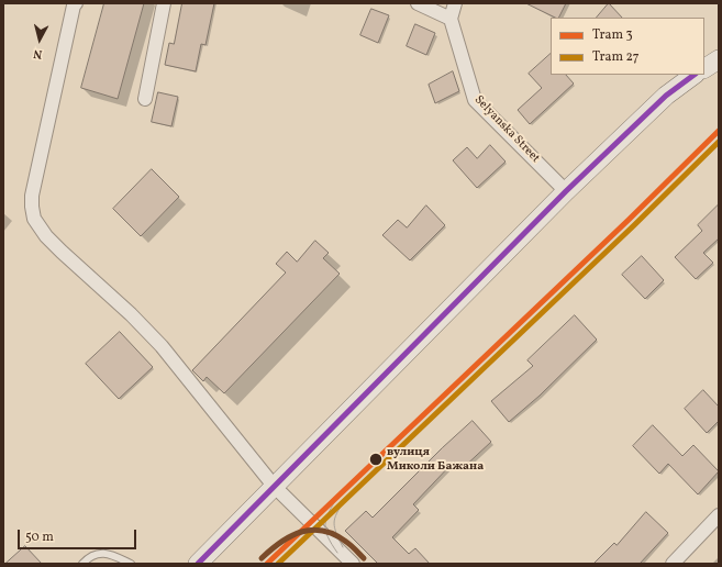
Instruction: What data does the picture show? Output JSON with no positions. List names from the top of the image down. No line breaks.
{"streets":{"street":["Selyanska Street"]},"places":["вулиця Миколи Бажана"],"lines":["tram line 3","tram line 27"],"legend":["Tram 3","Tram 27"],"scale_bar":"50 m","north":"bottom"}
